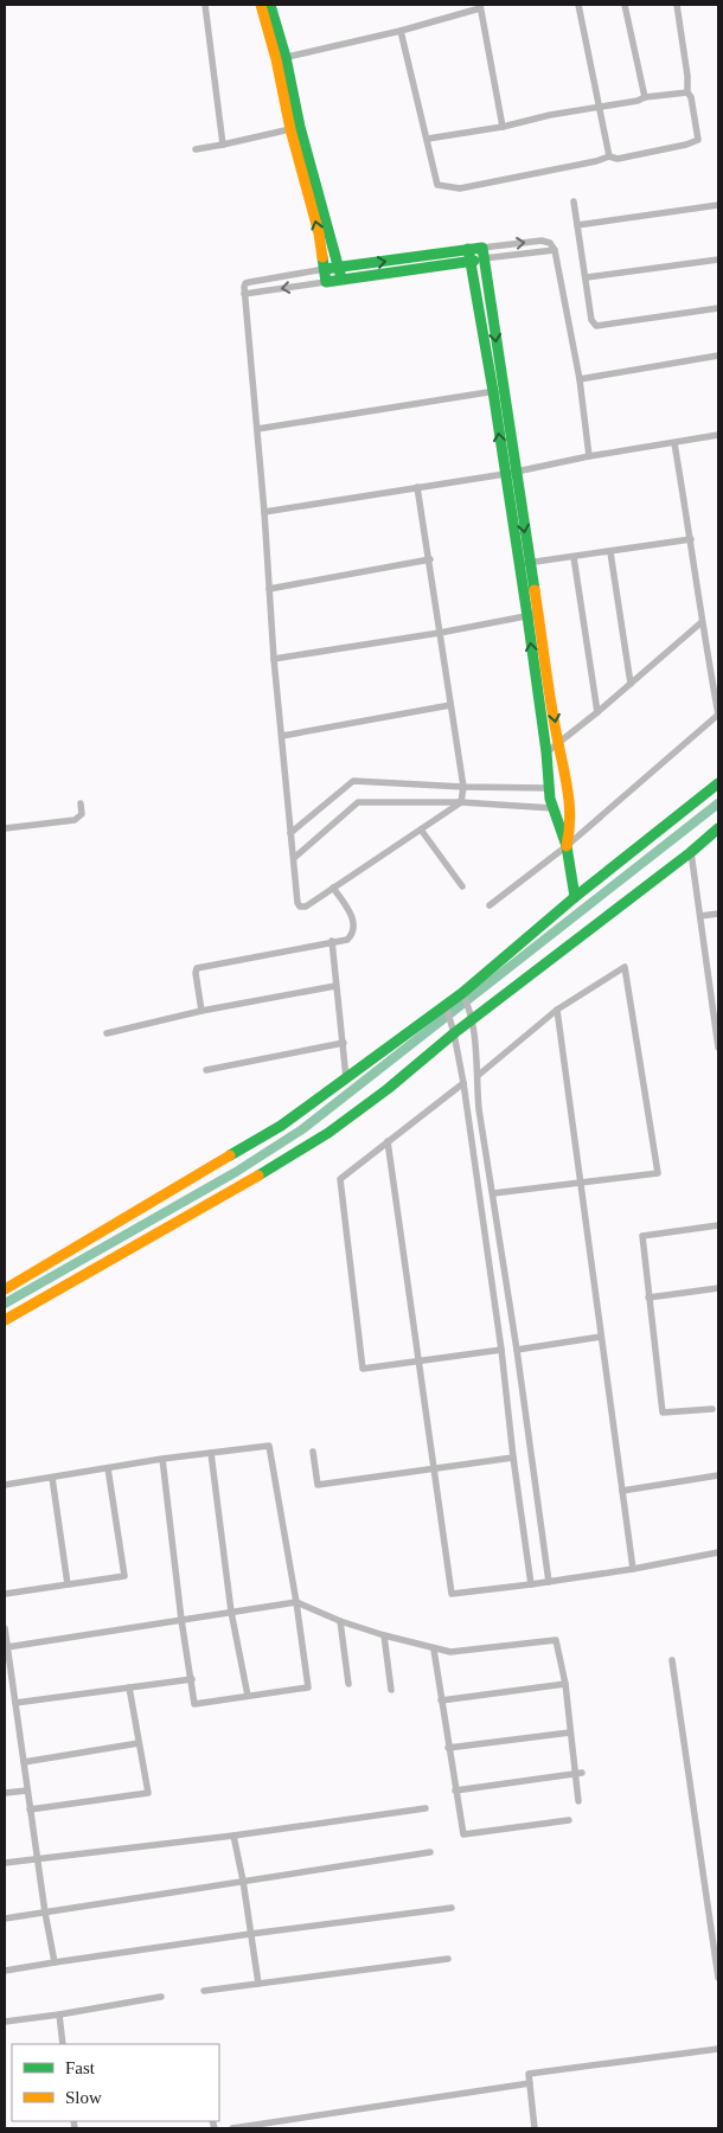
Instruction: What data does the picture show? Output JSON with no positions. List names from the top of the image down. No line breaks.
{"legend":["Fast","Slow"]}
